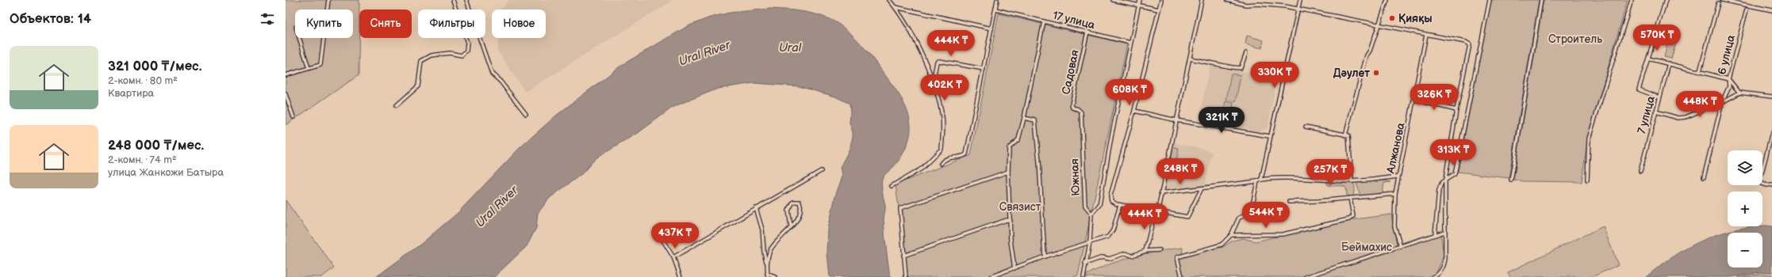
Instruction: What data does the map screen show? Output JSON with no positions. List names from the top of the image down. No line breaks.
{"streets":{"street":["17 улица","6 улица","Садовая","7 улица","Алжанова","Южная"]},"crossings":[["17 улица","Садовая"],["Садовая","Южная"]],"water":["Ural","Ural River"],"parks":["Строитель","Связист","Беймахис"],"places":["Қияқы","Дәулет"],"page":{"heading":"Объектов: 14","chip":["Купить","Снять","Фильтры","Новое"],"price":["570K ₸","444K ₸","330K ₸","402K ₸","608K ₸","326K ₸","448K ₸","321K ₸","313K ₸","248K ₸","257K ₸","544K ₸","444K ₸","437K ₸"],"list":[{"name":"321 000 ₸/мес.","note":"2-комн. · 80 m² · Квартира"},{"name":"248 000 ₸/мес.","note":"2-комн. · 74 m² · улица Жанкожи Батыра"}],"map_buttons":["+","−"]}}
